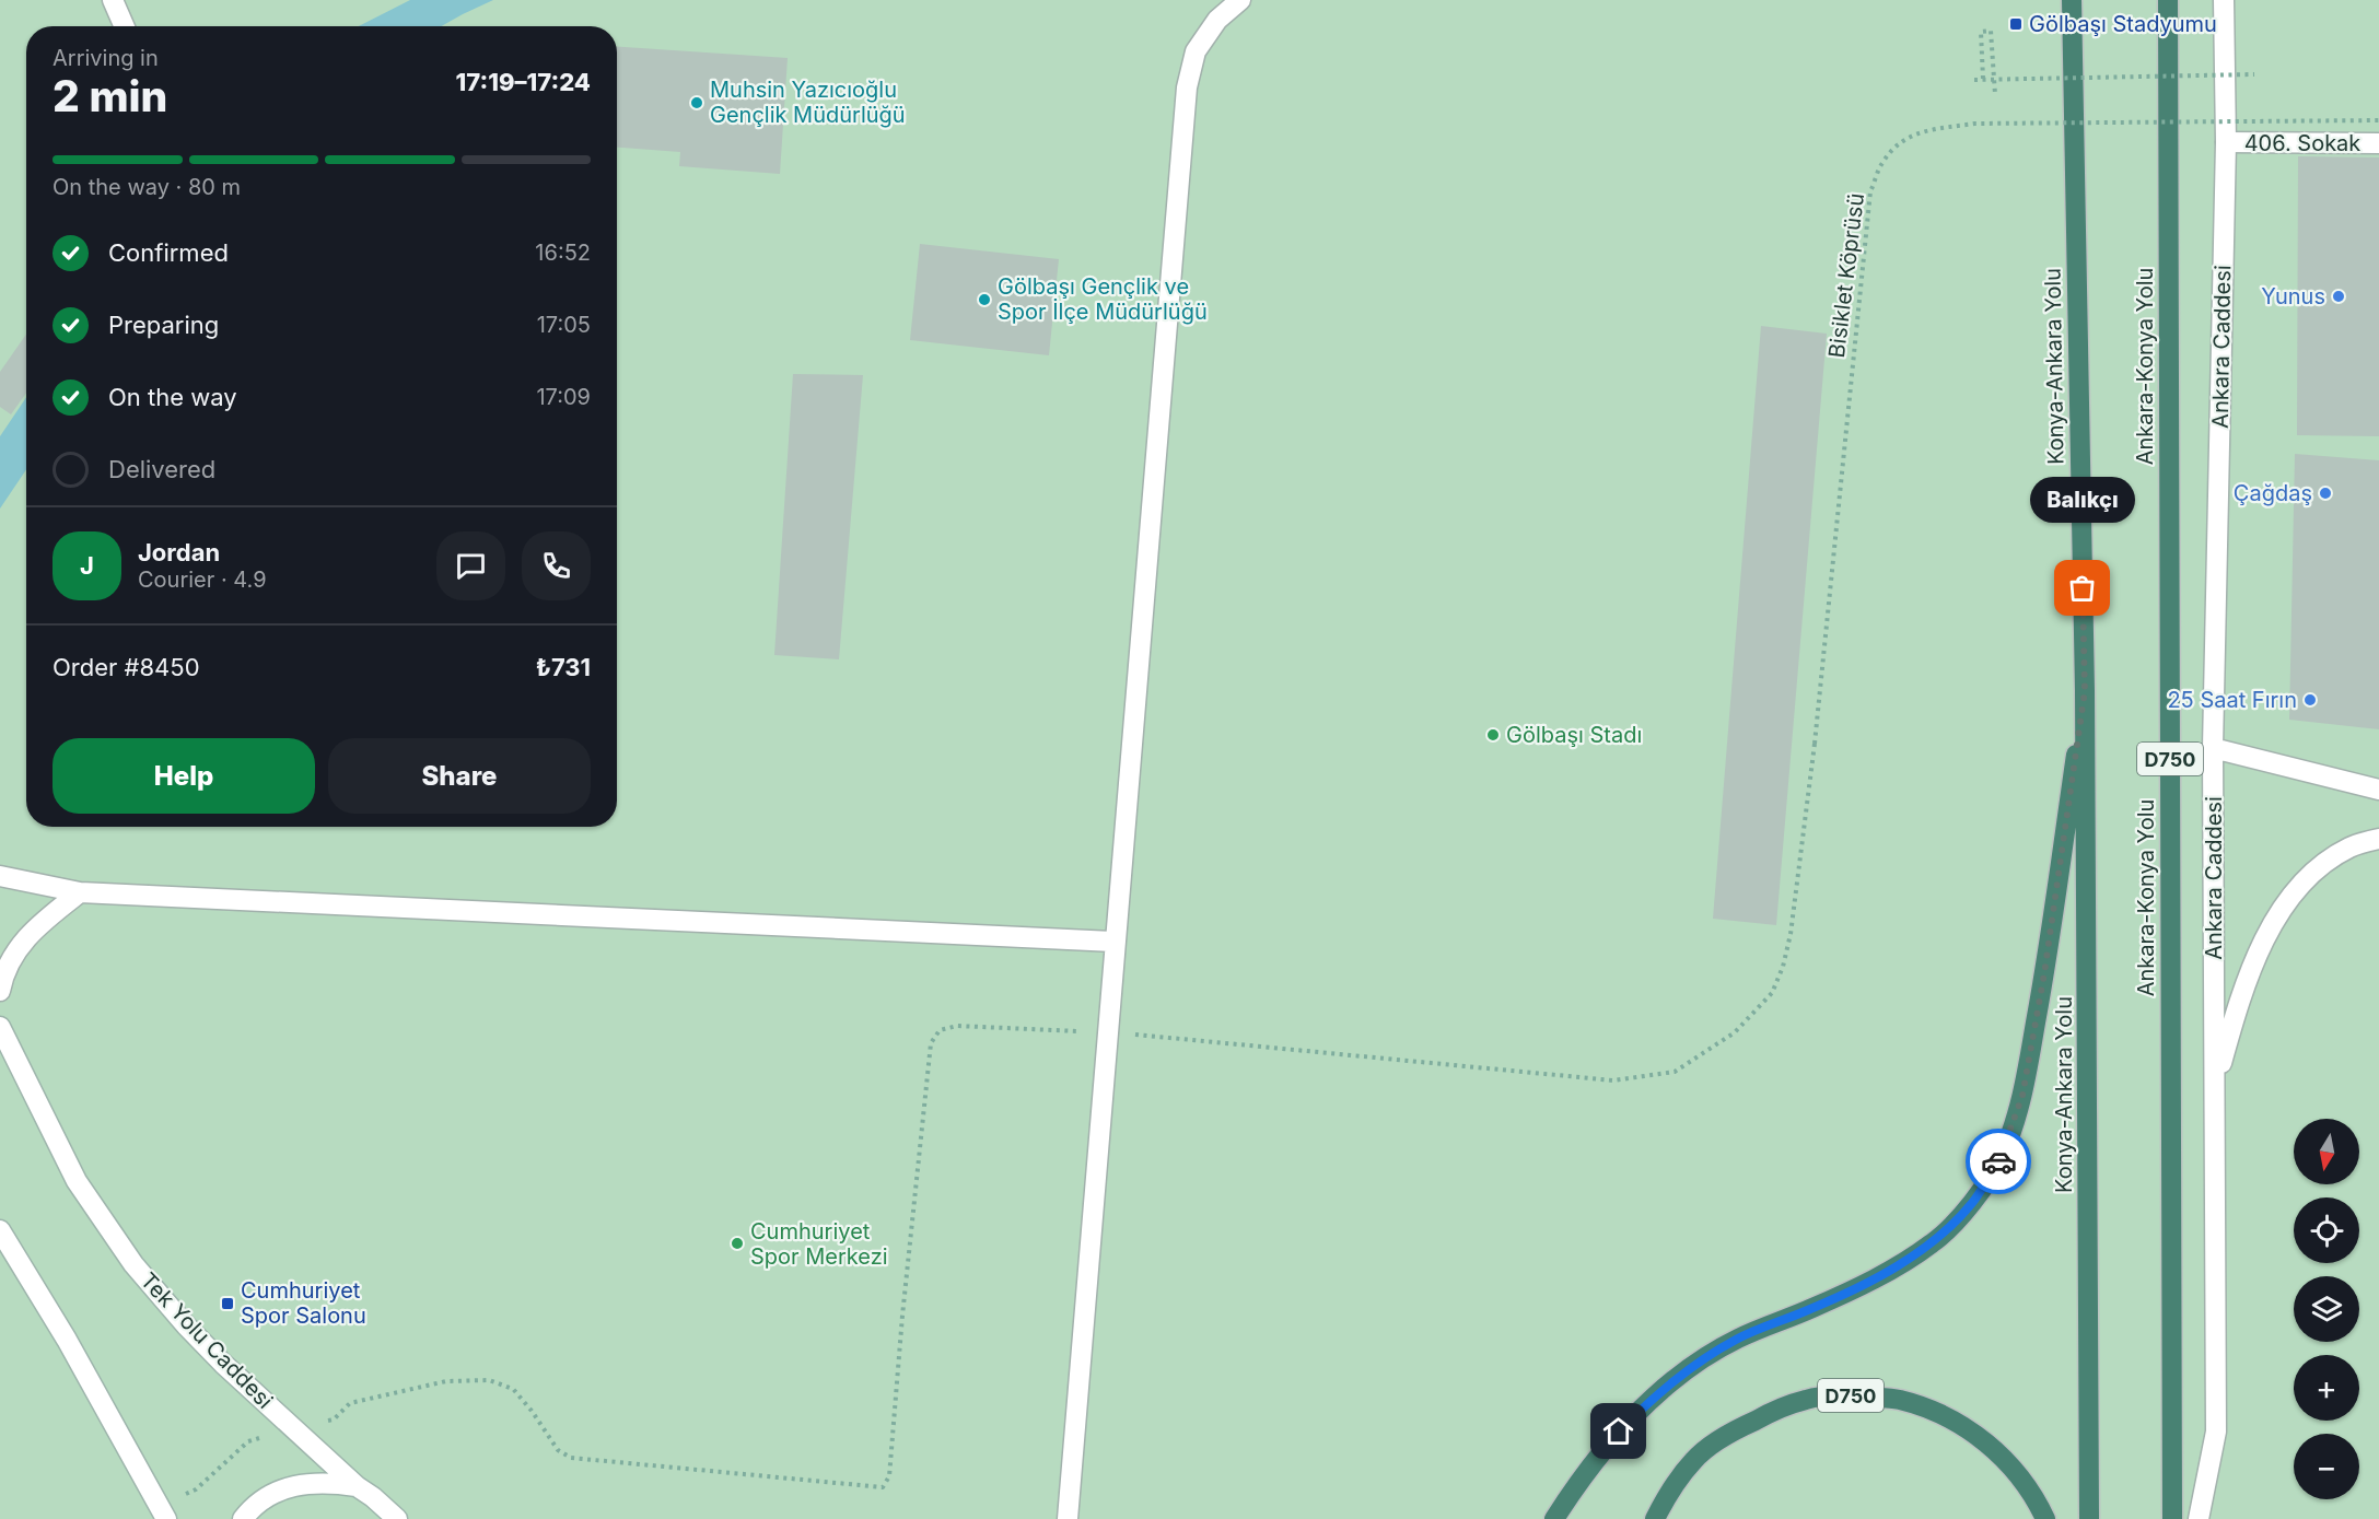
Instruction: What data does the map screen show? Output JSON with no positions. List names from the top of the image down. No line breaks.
{"streets":{"highway":["Konya-Ankara Yolu","Ankara-Konya Yolu","D750"],"street":["406. Sokak","Ankara Caddesi","Tek Yolu Caddesi"],"path":["Bisiklet Köprüsü"]},"crossings":[["406. Sokak","Ankara Caddesi"]],"places":{"transit":["Gölbaşı Stadyumu","Cumhuriyet Spor Salonu"],"other":["Muhsin Yazıcıoğlu Gençlik Müdürlüğü","Yunus","Gölbaşı Gençlik ve Spor İlçe Müdürlüğü","Çağdaş","Balıkçı","25 Saat Fırın","Gölbaşı Stadı","Cumhuriyet Spor Merkezi"]},"north":"bottom","page":{"heading":["2 min","Arriving in","17:19–17:24"],"panel":["Jordan","Courier · 4.9","Order #8450","₺731"],"bar":"On the way · 80 m","list":[["Confirmed","16:52"],["Preparing","17:05"],["On the way","17:09"],"Delivered"],"bubble":"Balıkçı","round":"J","buttons":["Help","Share"],"map_buttons":["+","−"]}}
